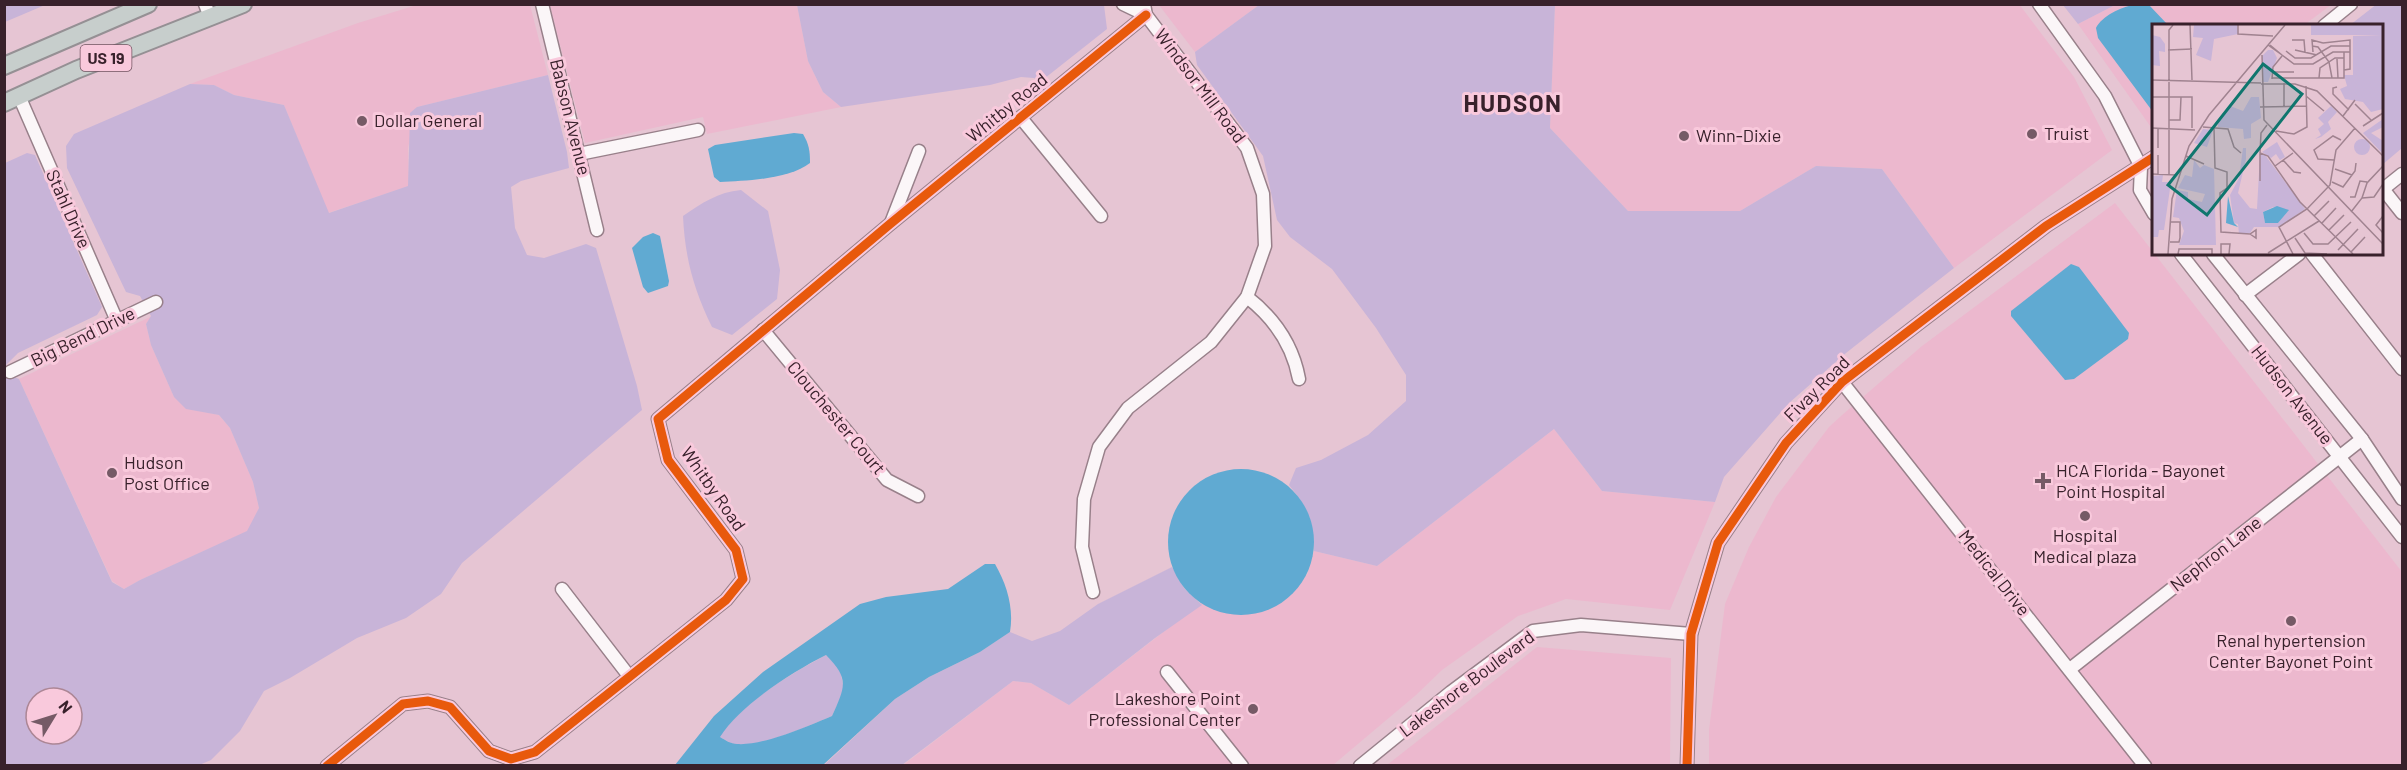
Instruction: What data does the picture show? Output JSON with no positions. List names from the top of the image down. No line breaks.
{"streets":{"highway":["US 19"],"street":["Windsor Mill Road","Whitby Road","Babson Avenue","Stahl Drive","Big Bend Drive","Fivay Road","Hudson Avenue","Clouchester Court","Nephron Lane","Medical Drive","Lakeshore Boulevard"]},"crossings":[["US 19","Stahl Drive"],["Windsor Mill Road","Whitby Road"],["Whitby Road","Clouchester Court"],["Stahl Drive","Big Bend Drive"],["Fivay Road","Medical Drive"],["Fivay Road","Lakeshore Boulevard"],["Hudson Avenue","Nephron Lane"],["Nephron Lane","Medical Drive"]],"districts":["HUDSON"],"places":{"other":["Dollar General","Truist","Winn-Dixie","Hudson Post Office","Hospital Medical plaza","Renal hypertension Center Bayonet Point","Lakeshore Point Professional Center"],"health":["HCA Florida - Bayonet Point Hospital"]},"north":"top right"}
